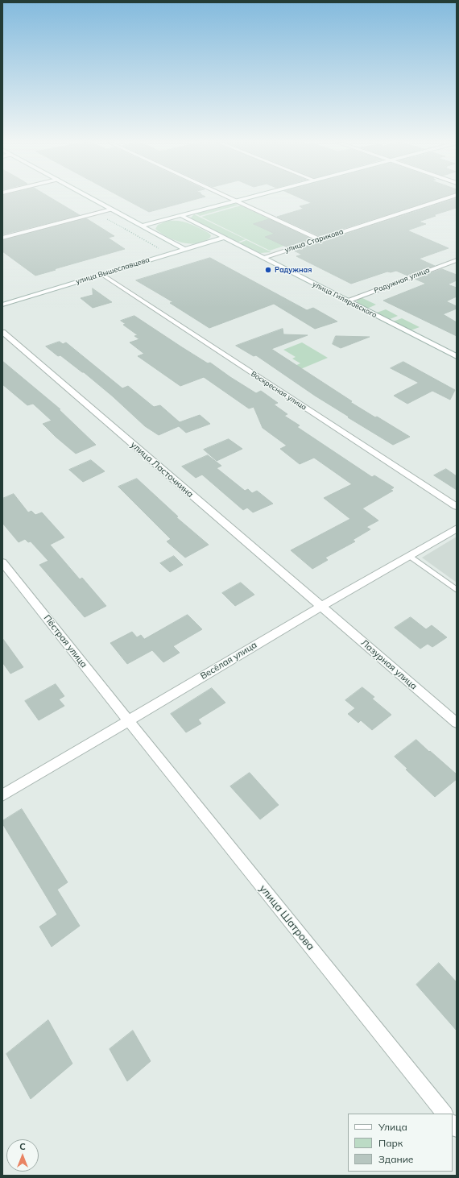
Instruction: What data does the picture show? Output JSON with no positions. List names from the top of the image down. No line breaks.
{"streets":{"street":["улица Старикова","улица Вышеславцева","Радужная улица","улица Гиляровского","Воскресная улица","улица Ласточкина","Пёстрая улица","Весёлая улица","Лазурная улица","улица Шатрова"]},"crossings":[["улица Старикова","улица Гиляровского"],["улица Вышеславцева","улица Гиляровского"],["улица Вышеславцева","Воскресная улица"],["Радужная улица","улица Гиляровского"],["улица Ласточкина","Весёлая улица"],["улица Ласточкина","Лазурная улица"],["Пёстрая улица","Весёлая улица"],["Пёстрая улица","улица Шатрова"],["Весёлая улица","Лазурная улица"],["Весёлая улица","улица Шатрова"]],"places":["Радужная"],"legend":["Улица","Парк","Здание"],"north":"top"}
